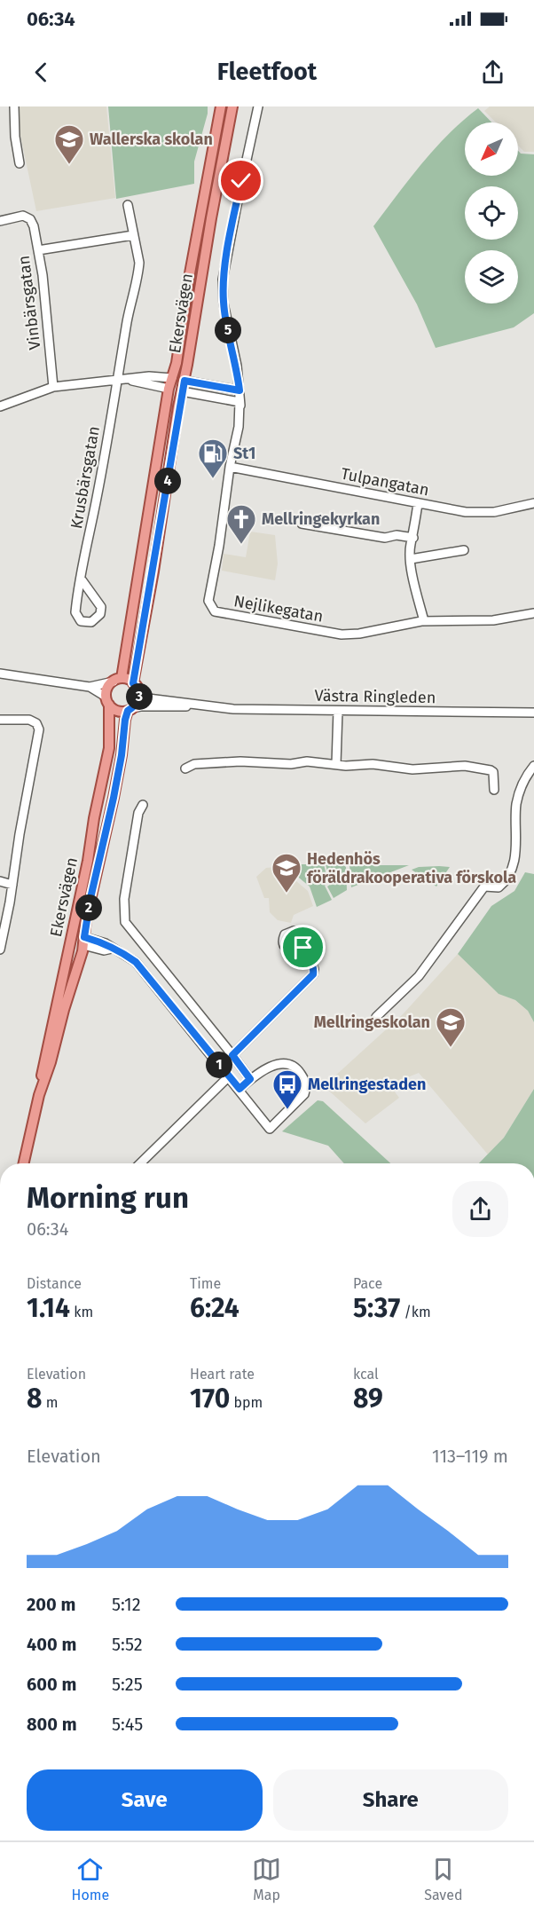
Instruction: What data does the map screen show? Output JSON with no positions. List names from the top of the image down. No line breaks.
{"streets":{"main road":["Ekersvägen"],"street":["Vinbärsgatan","Krusbärsgatan","Tulpangatan","Nejlikegatan","Västra Ringleden"]},"crossings":[["Ekersvägen","Västra Ringleden"],["Tulpangatan","Nejlikegatan"]],"places":{"school or university":["Wallerska skolan","Hedenhös föräldrakooperativa förskola","Mellringeskolan"],"fuel station":["St1"],"church":["Mellringekyrkan"],"bus stop":["Mellringestaden"]},"north":"bottom left","page":{"status":"06:34","header":"Fleetfoot","pins":["5","4","3","2","1"],"heading":["Morning run","06:34"],"stats":[["Distance","1.14 km"],["Time","6:24"],["Pace","5:37 /km"],["Elevation","8 m"],["Heart rate","170 bpm"],["kcal","89"]],"chart":["Elevation","113–119 m"],"list":[{"name":"200 m","note":"5:12"},{"name":"400 m","note":"5:52"},{"name":"600 m","note":"5:25"},{"name":"800 m","note":"5:45"}],"buttons":["Save","Share"],"tabs":["Home","Map","Saved"]}}
